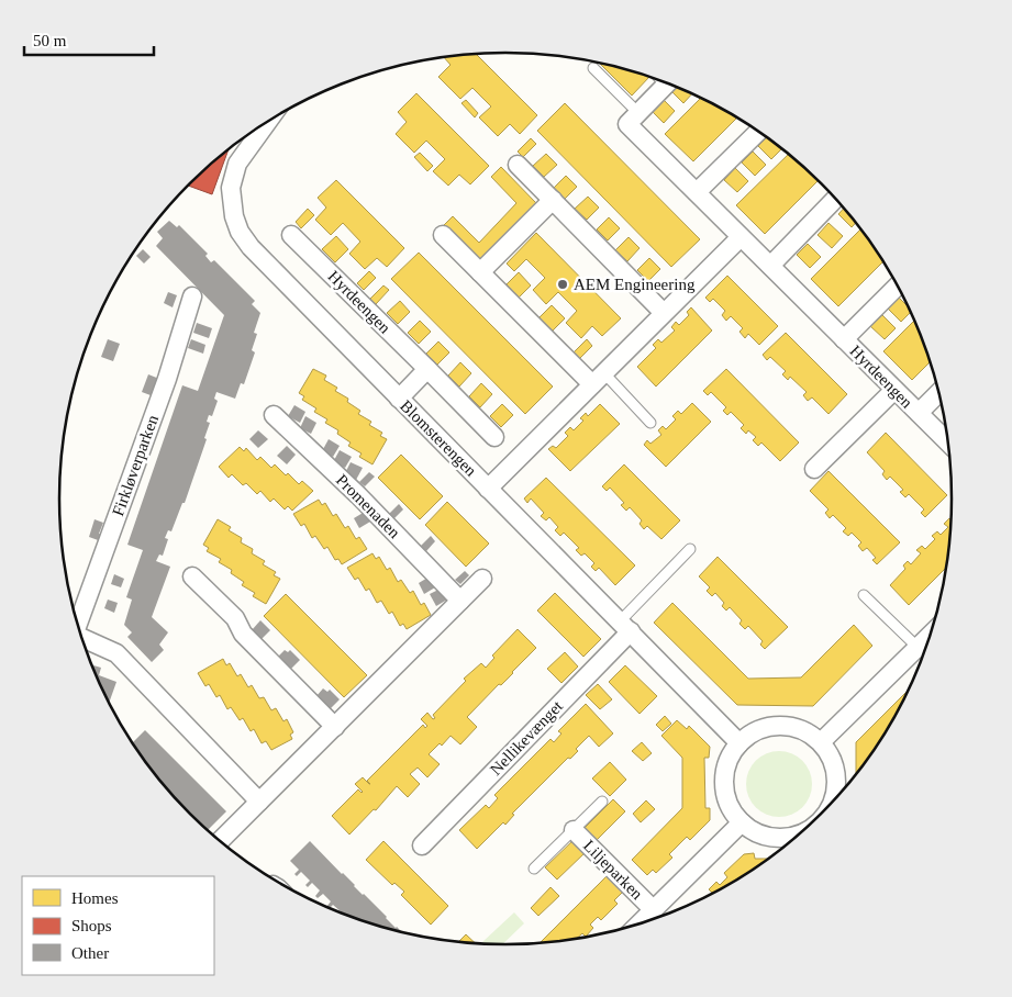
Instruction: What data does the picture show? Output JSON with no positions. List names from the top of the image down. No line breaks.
{"streets":{"street":["Hyrdeengen","Blomsterengen","Firkløverparken","Promenaden","Nellikevænget","Liljeparken"]},"crossings":[["Blomsterengen","Nellikevænget"]],"places":["AEM Engineering"],"legend":["Homes","Shops","Other"],"scale_bar":"50 m"}
